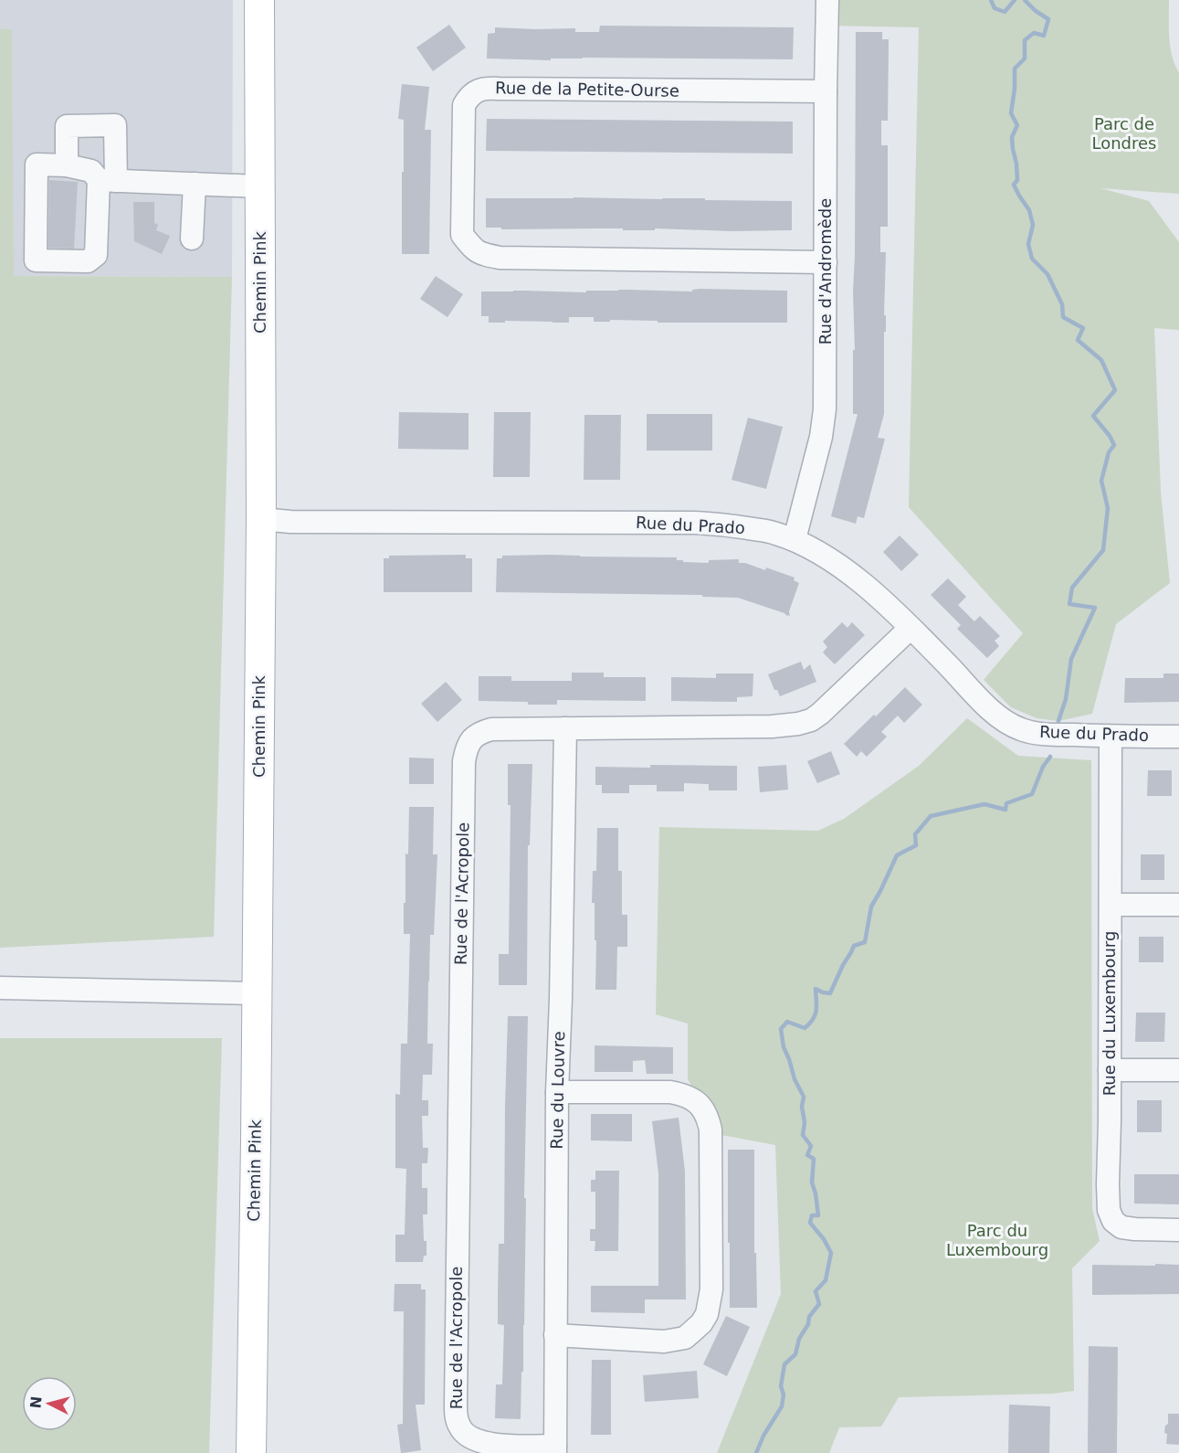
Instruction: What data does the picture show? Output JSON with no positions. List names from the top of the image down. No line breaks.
{"streets":{"main road":["Chemin Pink"],"street":["Rue de la Petite-Ourse","Rue d'Andromède","Rue du Prado","Rue de l'Acropole","Rue du Luxembourg","Rue du Louvre"]},"crossings":[["Rue de la Petite-Ourse","Rue d'Andromède"],["Rue d'Andromède","Rue du Prado"],["Chemin Pink","Rue du Prado"],["Rue du Prado","Rue de l'Acropole"],["Rue du Prado","Rue du Luxembourg"],["Rue de l'Acropole","Rue du Louvre"]],"parks":["Parc de Londres","Parc du Luxembourg"],"north":"left"}
